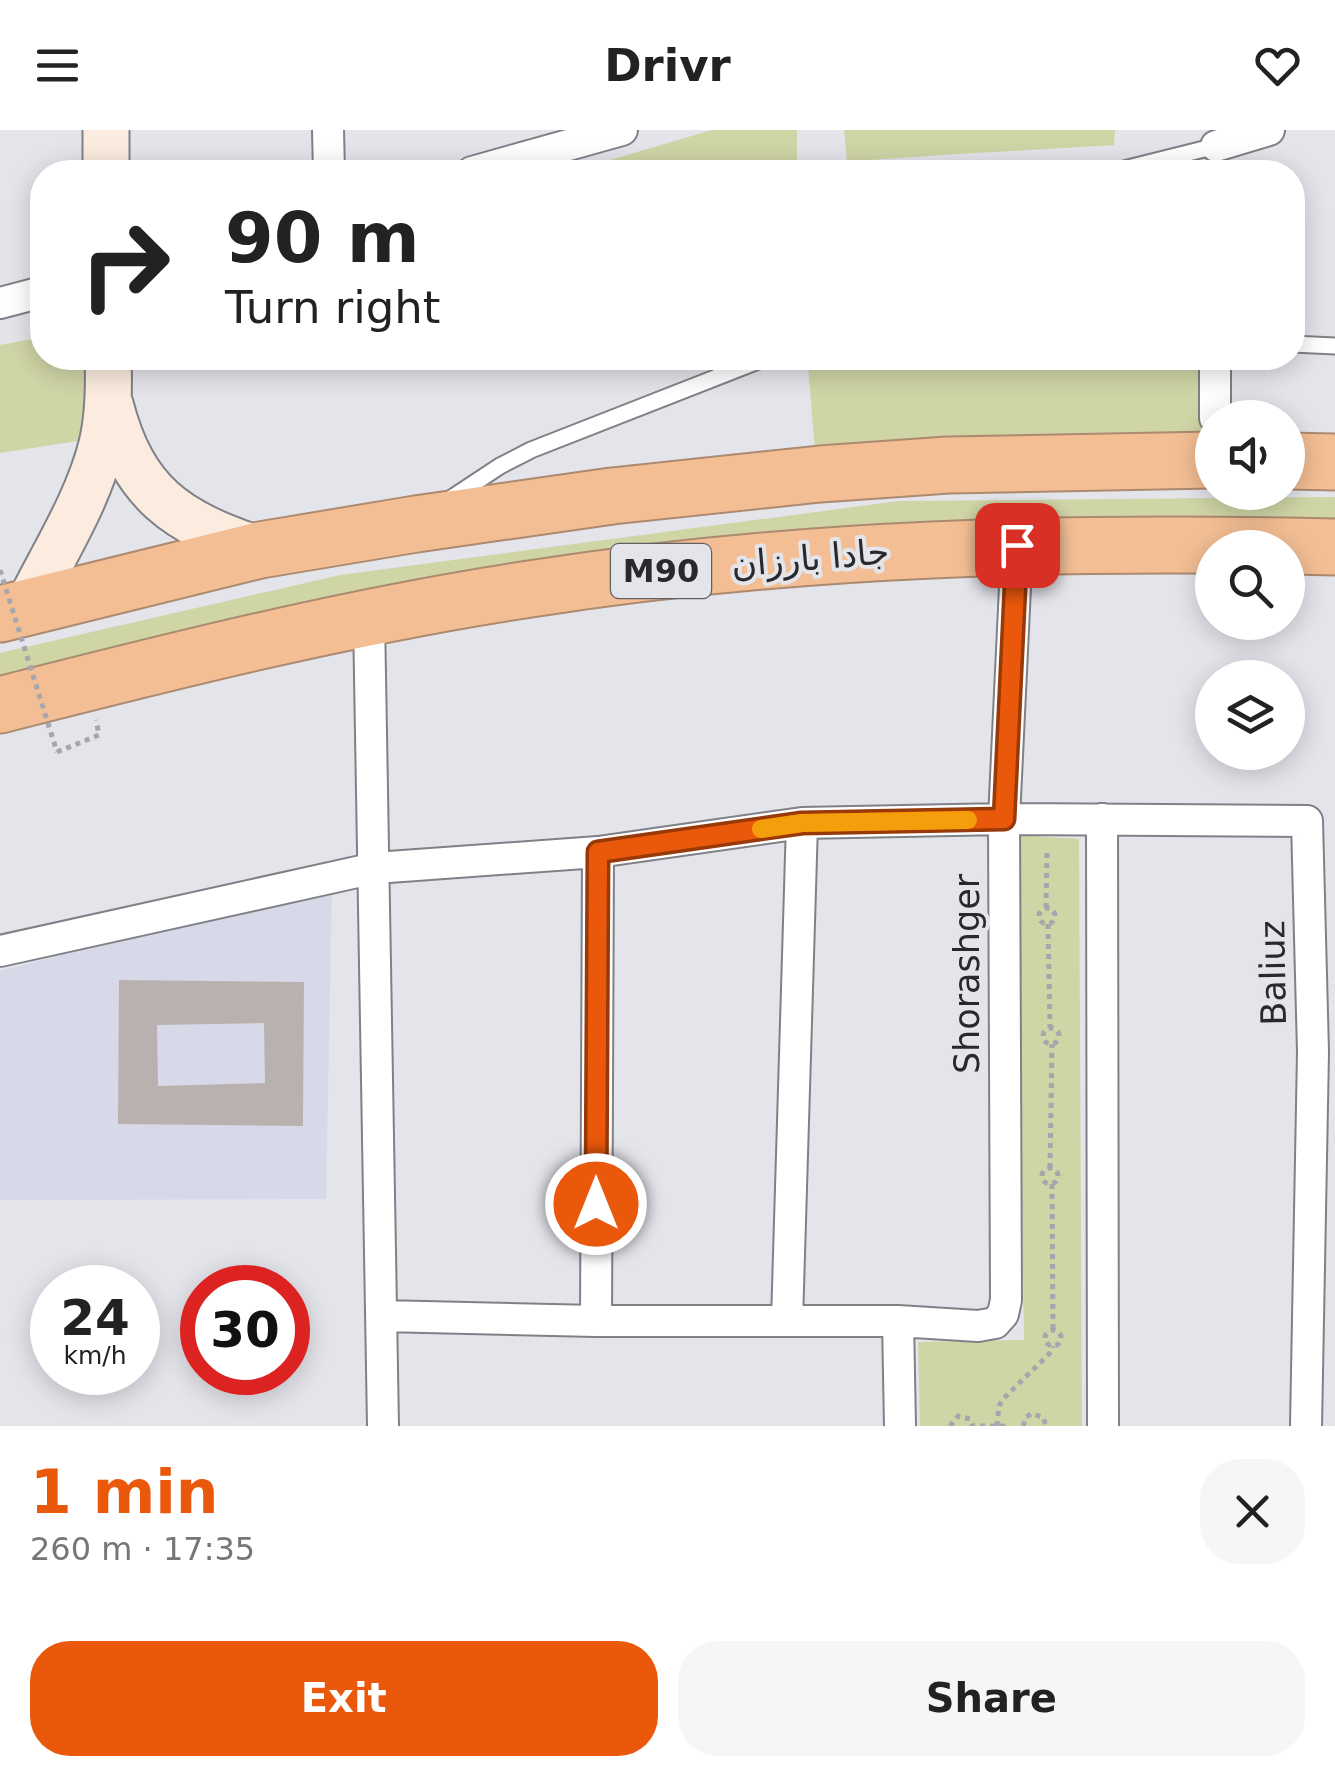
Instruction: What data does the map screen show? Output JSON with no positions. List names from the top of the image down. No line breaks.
{"streets":{"highway":["جادا بارزان","M90"],"street":["Baliuz","Shorashger"]},"crossings":[["جادا بارزان","Shorashger"],["Baliuz","Shorashger"]],"page":{"header":"Drivr","turn":["90 m","Turn right"],"speed":"24 km/h","limit":"30","heading":["1 min","260 m · 17:35"],"buttons":["Exit","Share"]}}
